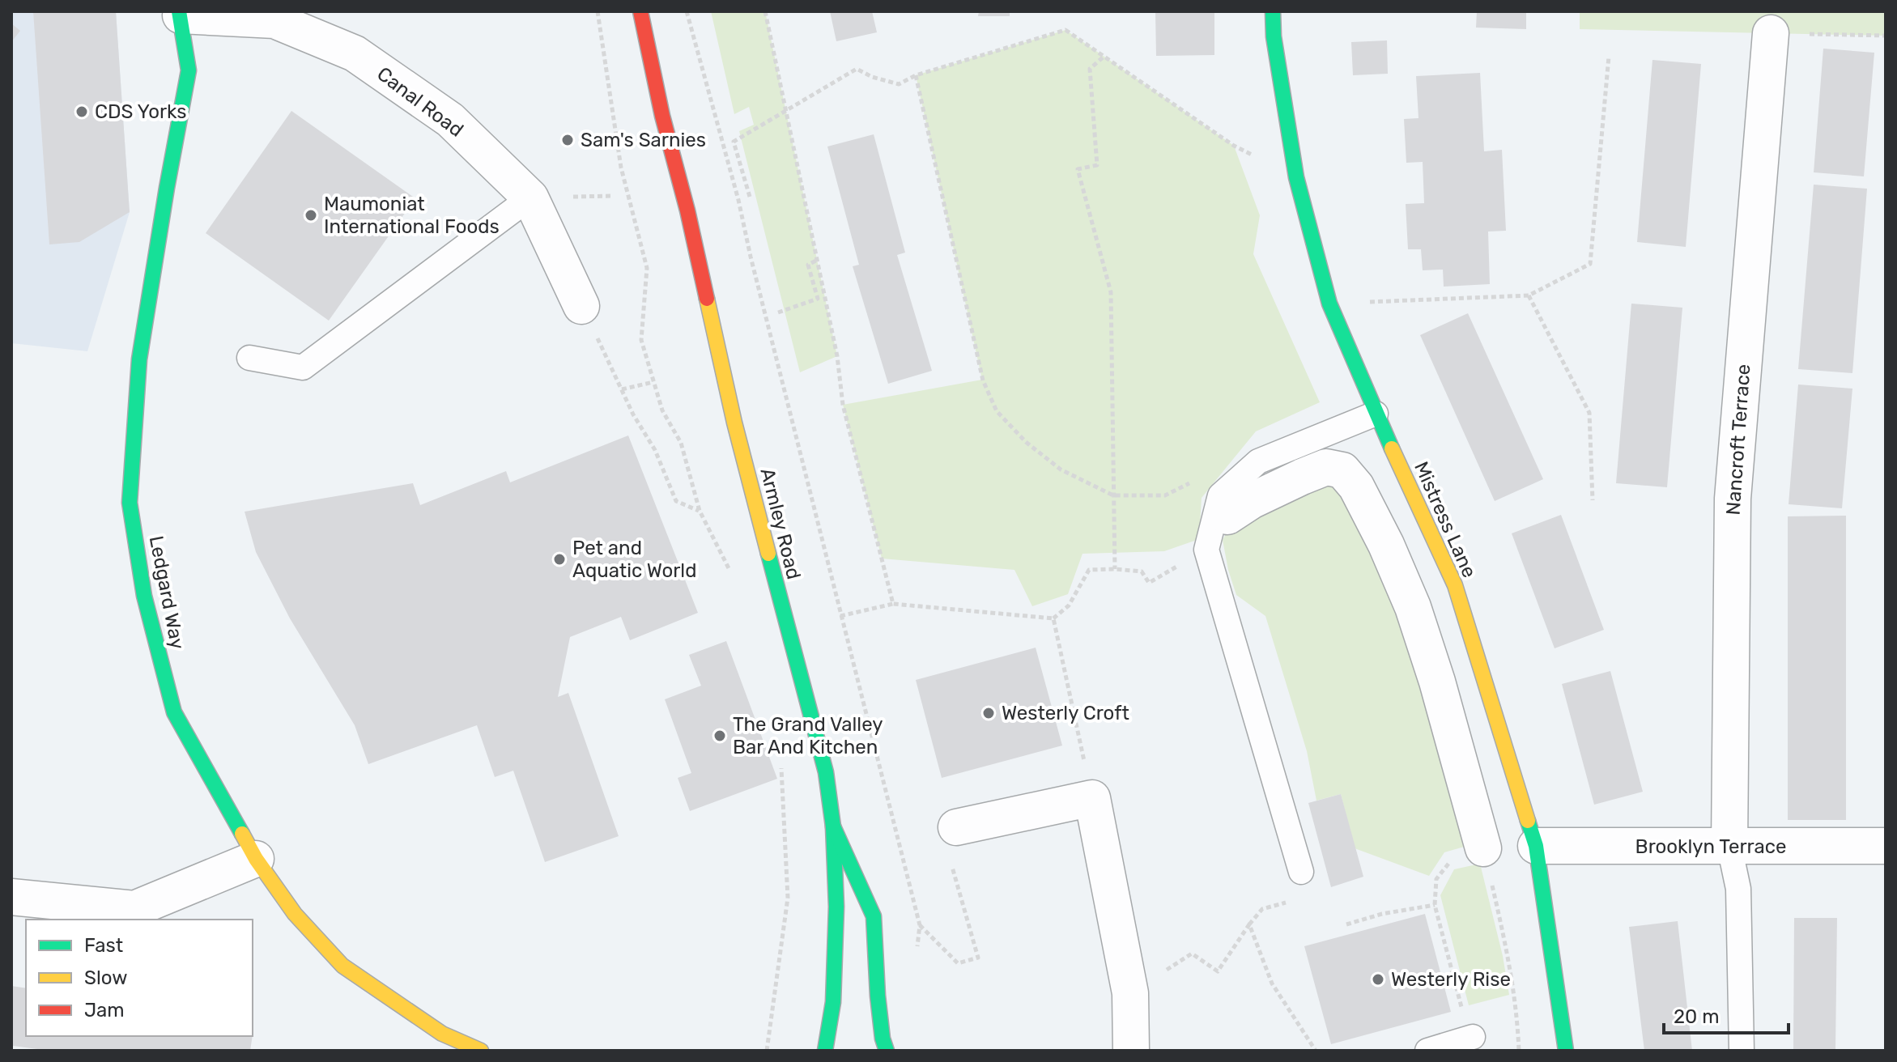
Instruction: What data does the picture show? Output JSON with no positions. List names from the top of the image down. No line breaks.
{"streets":{"street":["Canal Road","Nancroft Terrace","Mistress Lane","Armley Road","Ledgard Way","Brooklyn Terrace"]},"crossings":[["Canal Road","Ledgard Way"],["Nancroft Terrace","Brooklyn Terrace"],["Mistress Lane","Brooklyn Terrace"]],"places":["CDS Yorks","Sam's Sarnies","Maumoniat International Foods","Pet and Aquatic World","Westerly Croft","The Grand Valley Bar And Kitchen","Westerly Rise"],"legend":["Fast","Slow","Jam"],"scale_bar":"20 m"}
